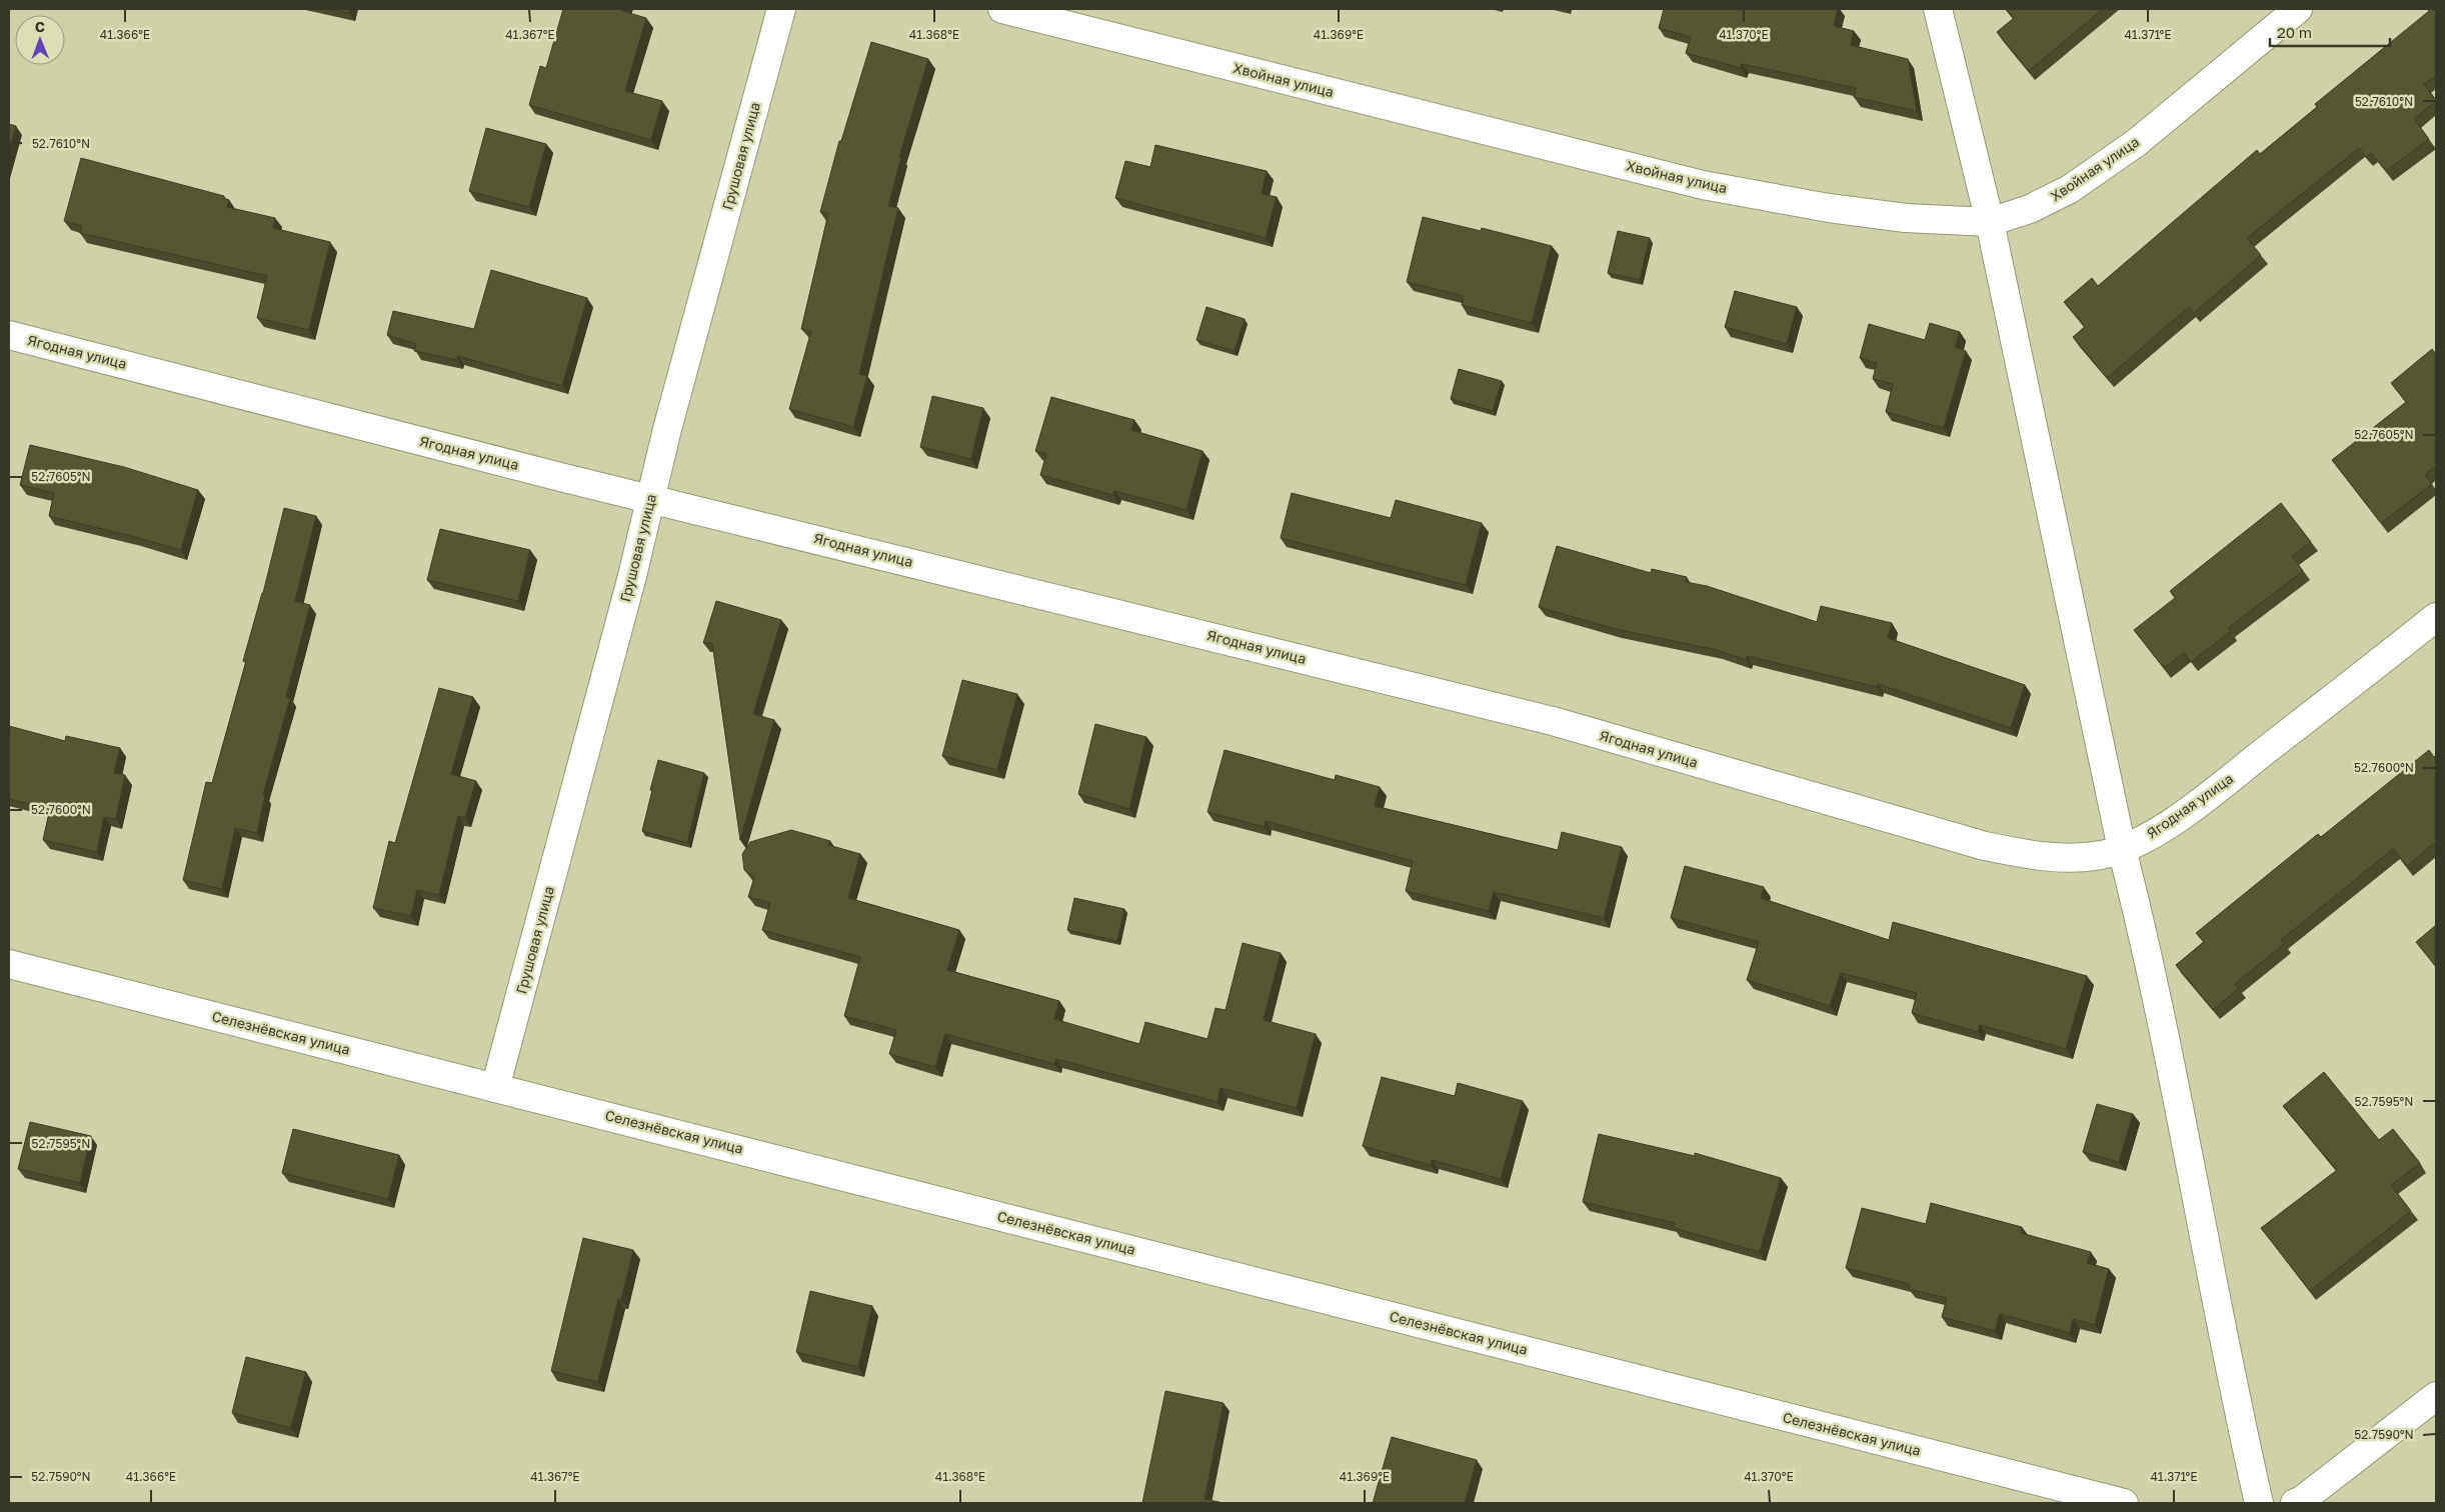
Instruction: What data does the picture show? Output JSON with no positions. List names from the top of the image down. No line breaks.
{"streets":{"street":["Хвойная улица","Грушовая улица","Ягодная улица","Селезнёвская улица"]},"crossings":[["Грушовая улица","Ягодная улица"],["Грушовая улица","Селезнёвская улица"]],"scale_bar":"20 m","north":"top","coordinates":["41.366°E","41.367°E","41.368°E","41.369°E","41.370°E","41.371°E","52.7610°N","52.7605°N","52.7600°N","52.7595°N","52.7590°N"]}
